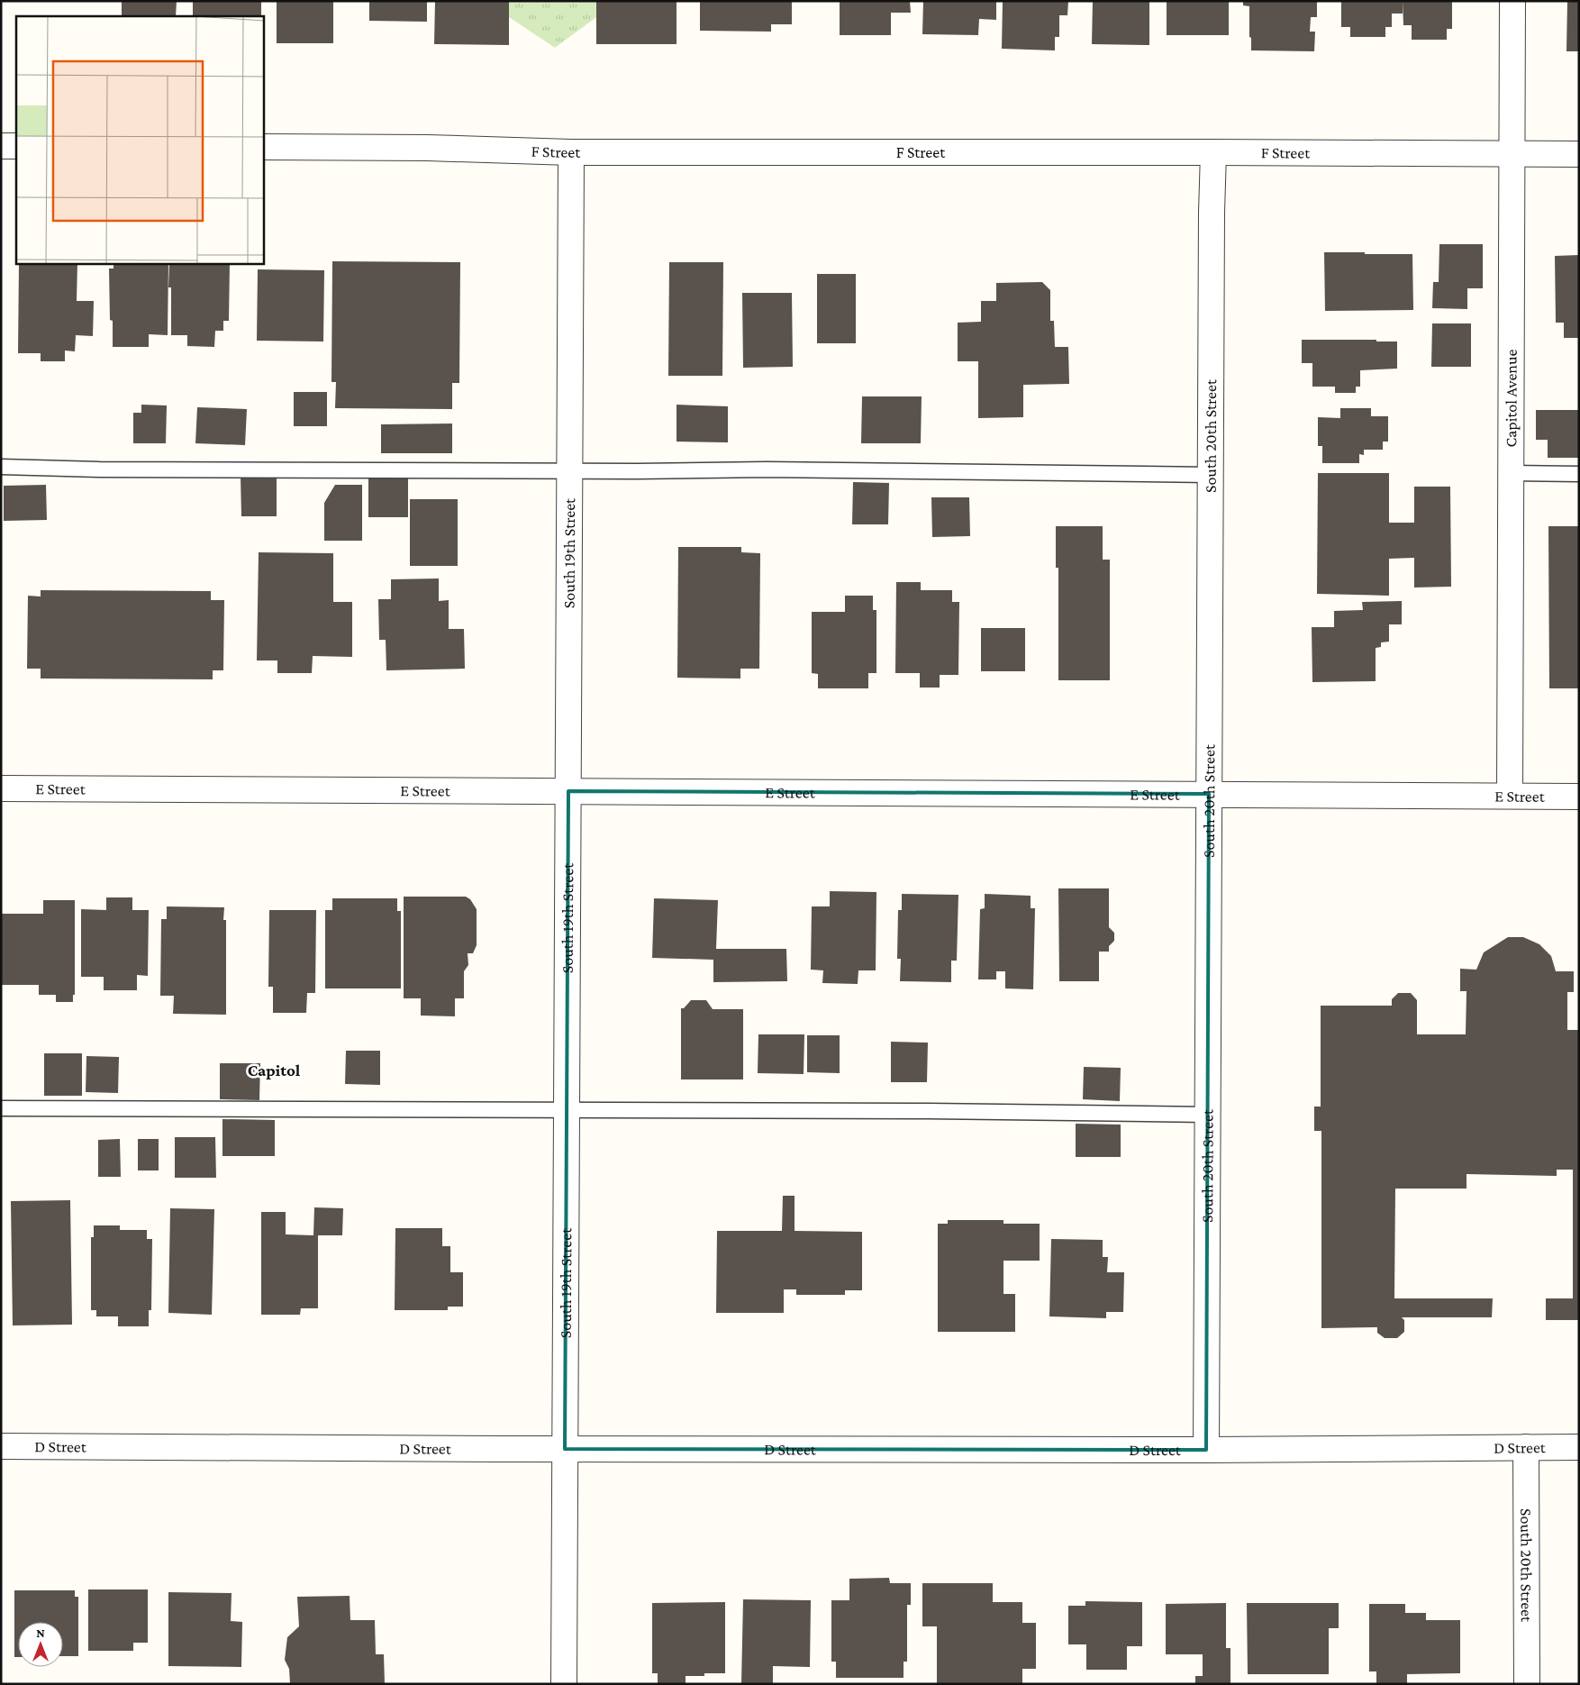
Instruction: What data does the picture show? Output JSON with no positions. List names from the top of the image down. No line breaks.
{"streets":{"street":["F Street","Capitol Avenue","South 20th Street","South 19th Street","E Street","D Street"]},"crossings":[["F Street","Capitol Avenue"],["F Street","South 20th Street"],["F Street","South 19th Street"],["Capitol Avenue","E Street"],["South 20th Street","E Street"],["South 20th Street","D Street"],["South 19th Street","E Street"],["South 19th Street","D Street"]],"districts":["Capitol"],"north":"top"}
